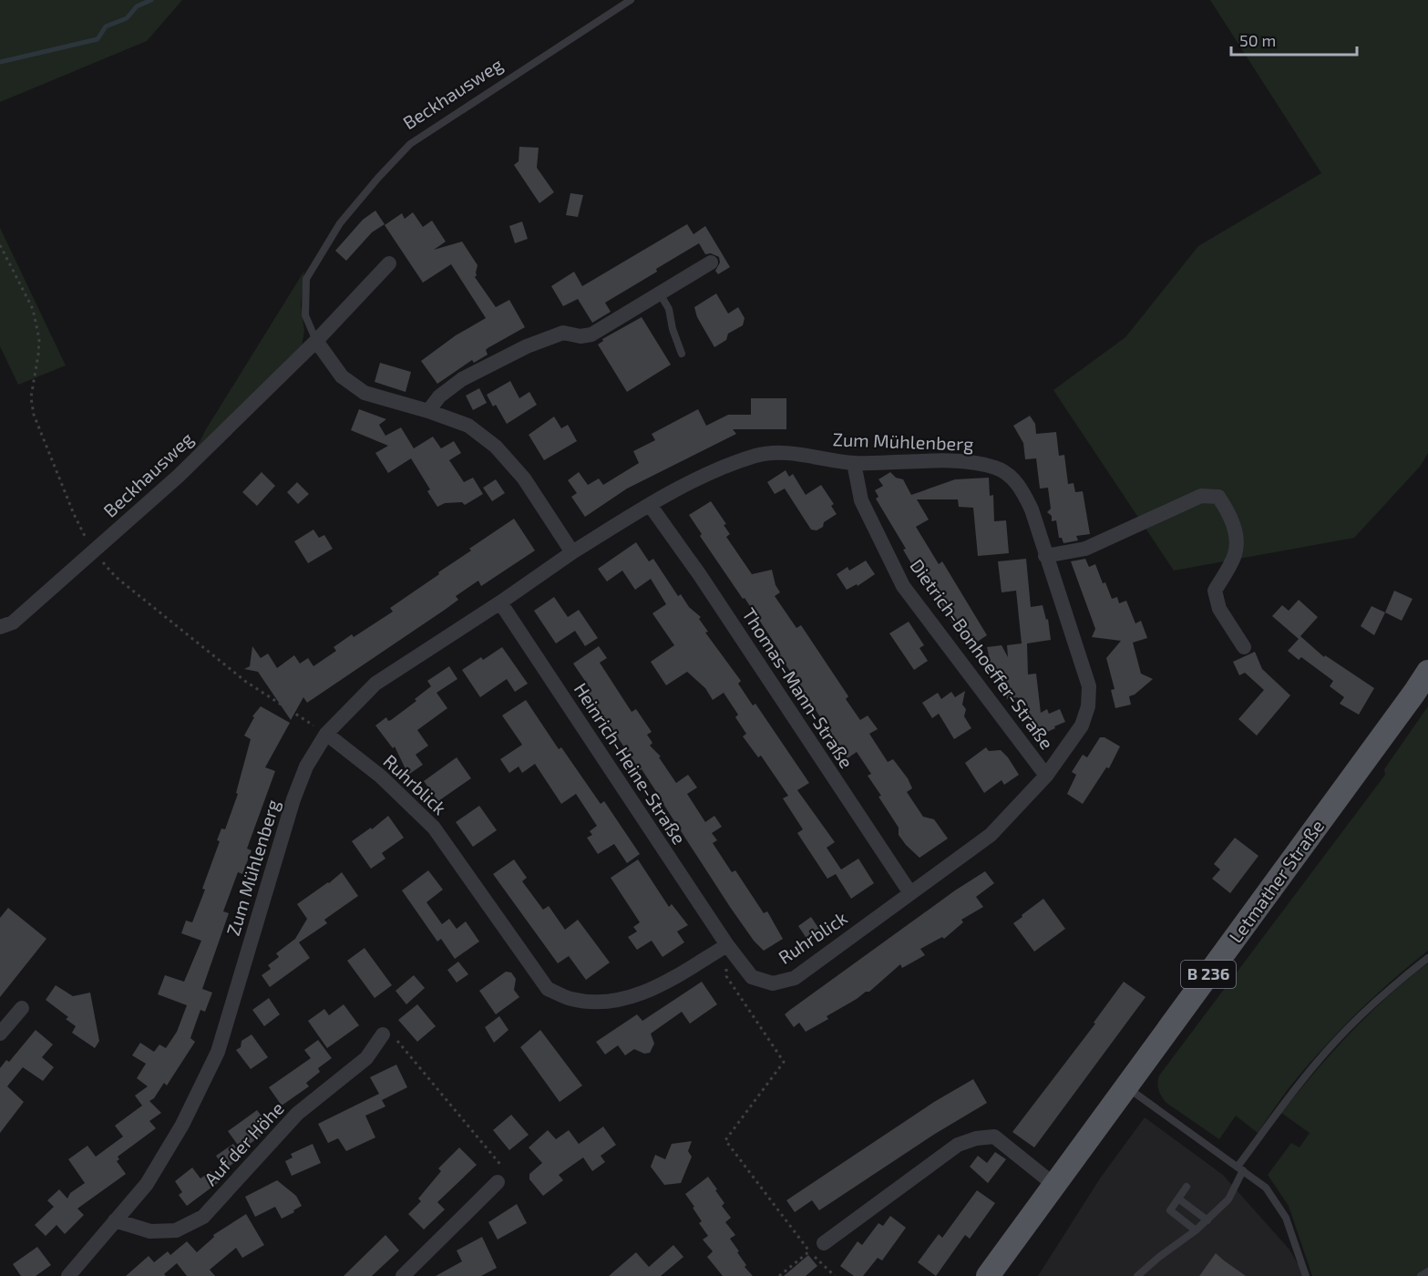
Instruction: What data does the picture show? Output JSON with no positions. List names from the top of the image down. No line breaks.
{"streets":{"main road":["Letmather Straße","B 236"],"street":["Beckhausweg","Zum Mühlenberg","Dietrich-Bonhoeffer-Straße","Thomas-Mann-Straße","Heinrich-Heine-Straße","Ruhrblick","Auf der Höhe"]},"crossings":[["Zum Mühlenberg","Dietrich-Bonhoeffer-Straße"],["Zum Mühlenberg","Thomas-Mann-Straße"],["Zum Mühlenberg","Heinrich-Heine-Straße"],["Zum Mühlenberg","Ruhrblick"],["Zum Mühlenberg","Auf der Höhe"],["Dietrich-Bonhoeffer-Straße","Ruhrblick"],["Thomas-Mann-Straße","Ruhrblick"],["Heinrich-Heine-Straße","Ruhrblick"]],"scale_bar":"50 m"}
